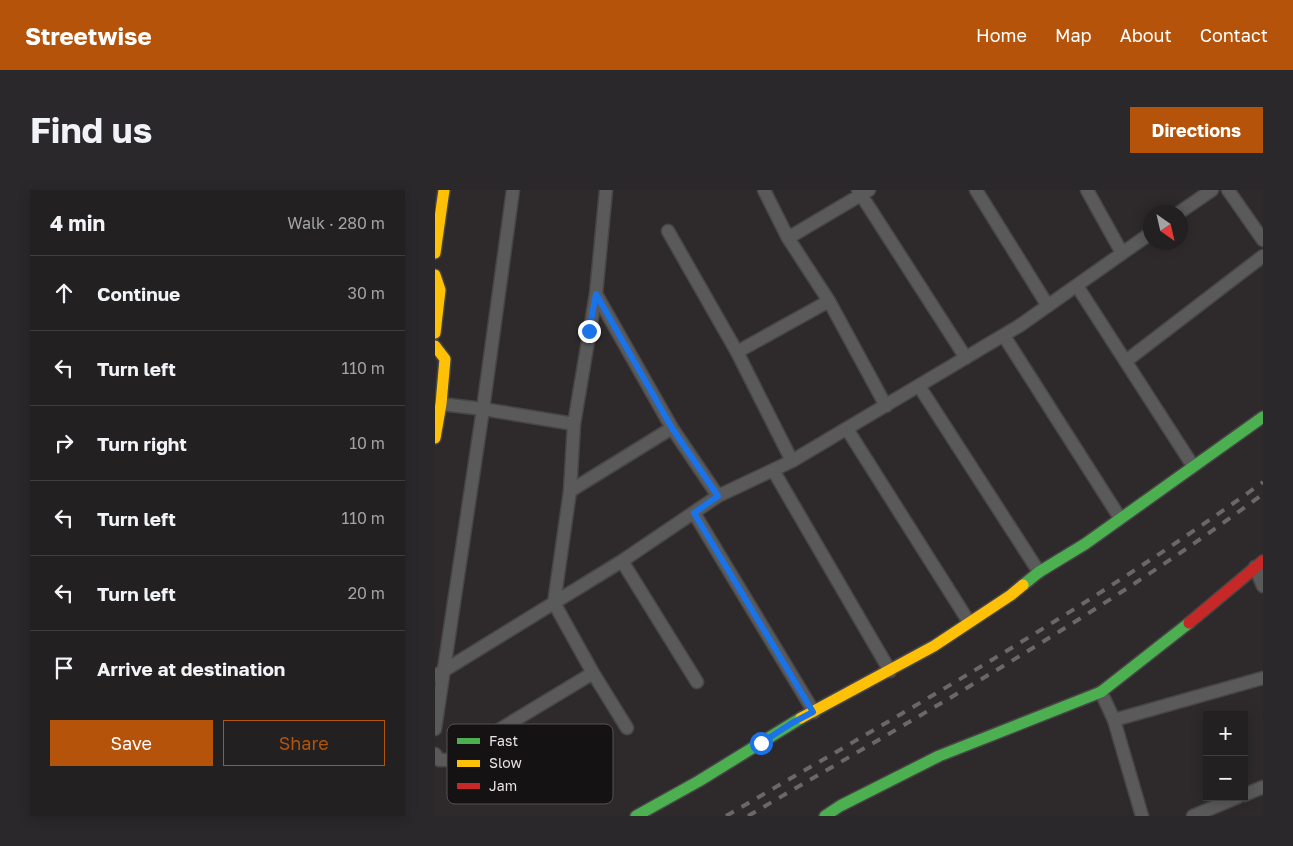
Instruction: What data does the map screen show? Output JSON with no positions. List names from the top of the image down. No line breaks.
{"legend":["Fast","Slow","Jam"],"north":"bottom right","page":{"header":"Streetwise","nav":["Home","Map","About","Contact"],"buttons":["Directions",["Save","Share"]],"title":"Find us","heading":["4 min","Walk · 280 m"],"list":[["Continue","30 m"],["Turn left","110 m"],["Turn right","10 m"],["Turn left","110 m"],["Turn left","20 m"],"Arrive at destination"],"map_buttons":["+","−"]}}
